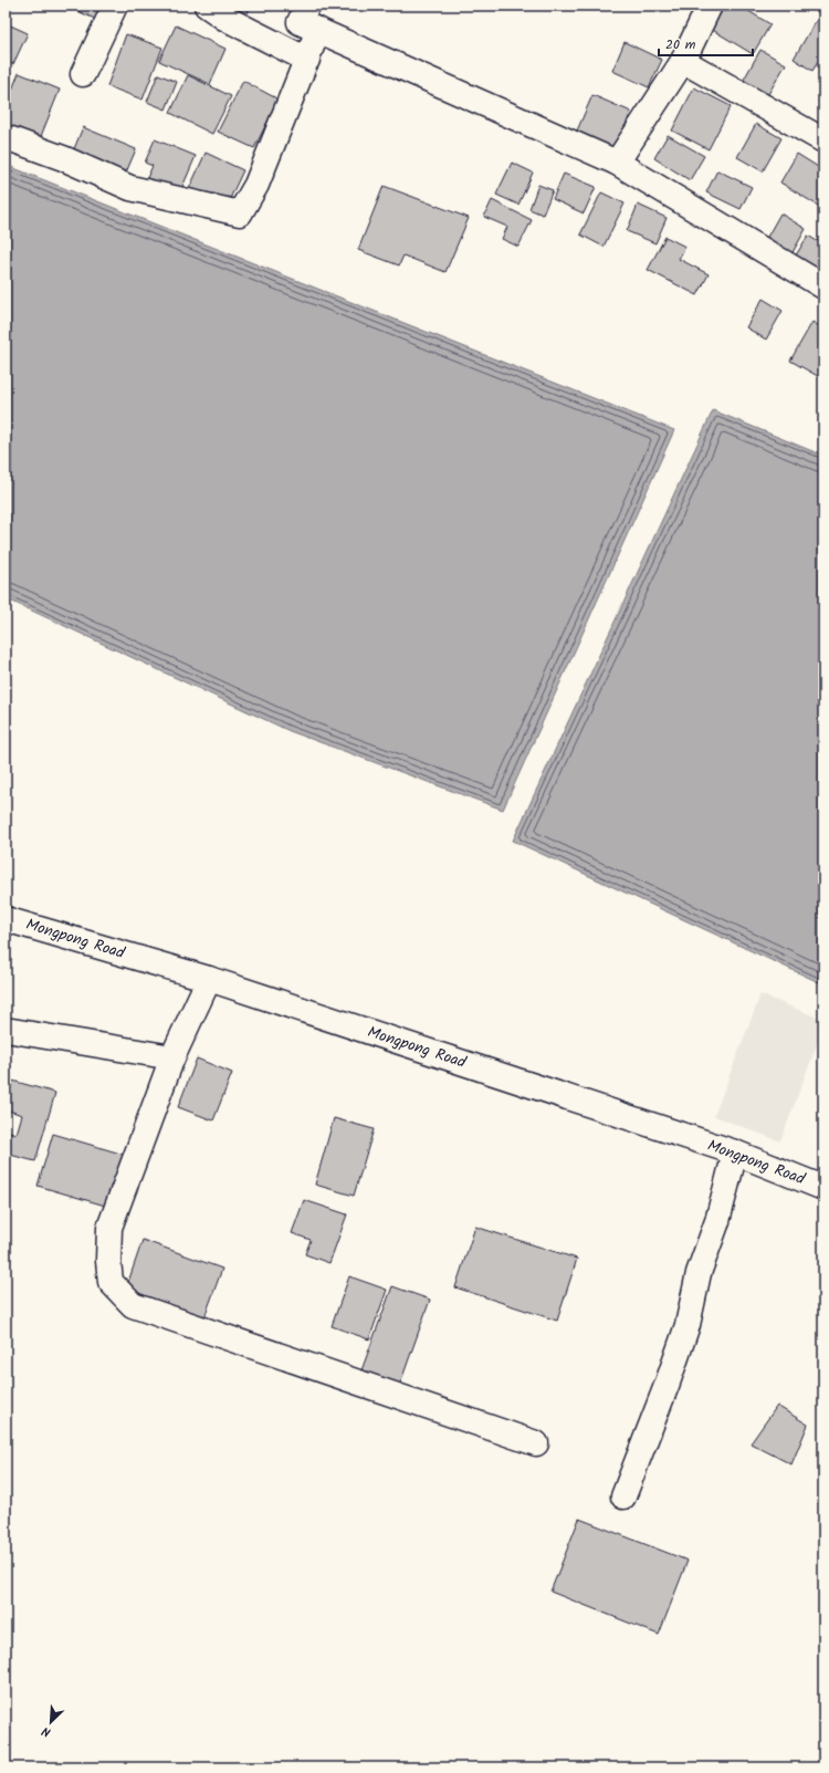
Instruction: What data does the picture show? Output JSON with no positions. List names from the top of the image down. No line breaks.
{"streets":{"street":["Mongpong Road"]},"scale_bar":"20 m","north":"bottom left"}
